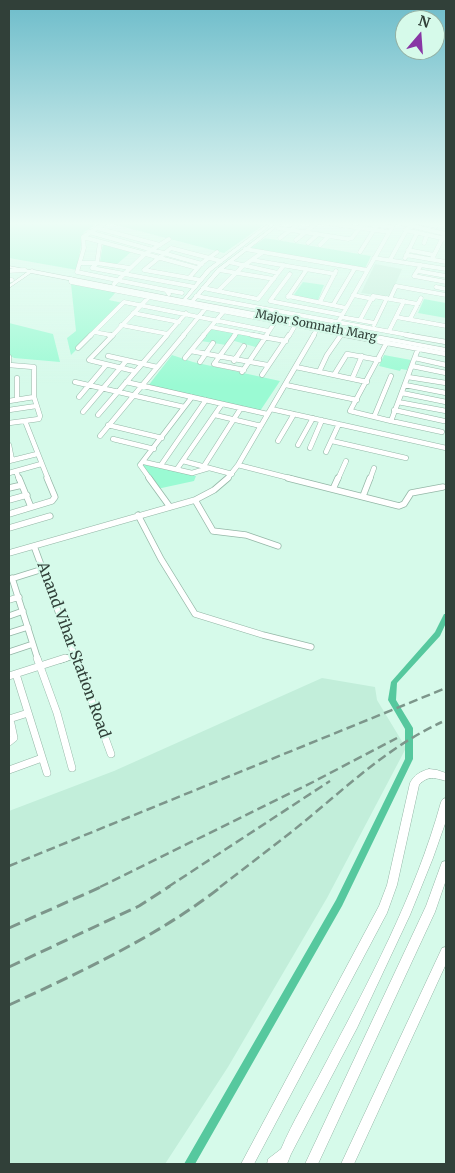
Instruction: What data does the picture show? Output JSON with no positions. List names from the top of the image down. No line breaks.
{"streets":{"main road":["Major Somnath Marg"],"street":["Anand Vihar Station Road"]},"north":"top"}
